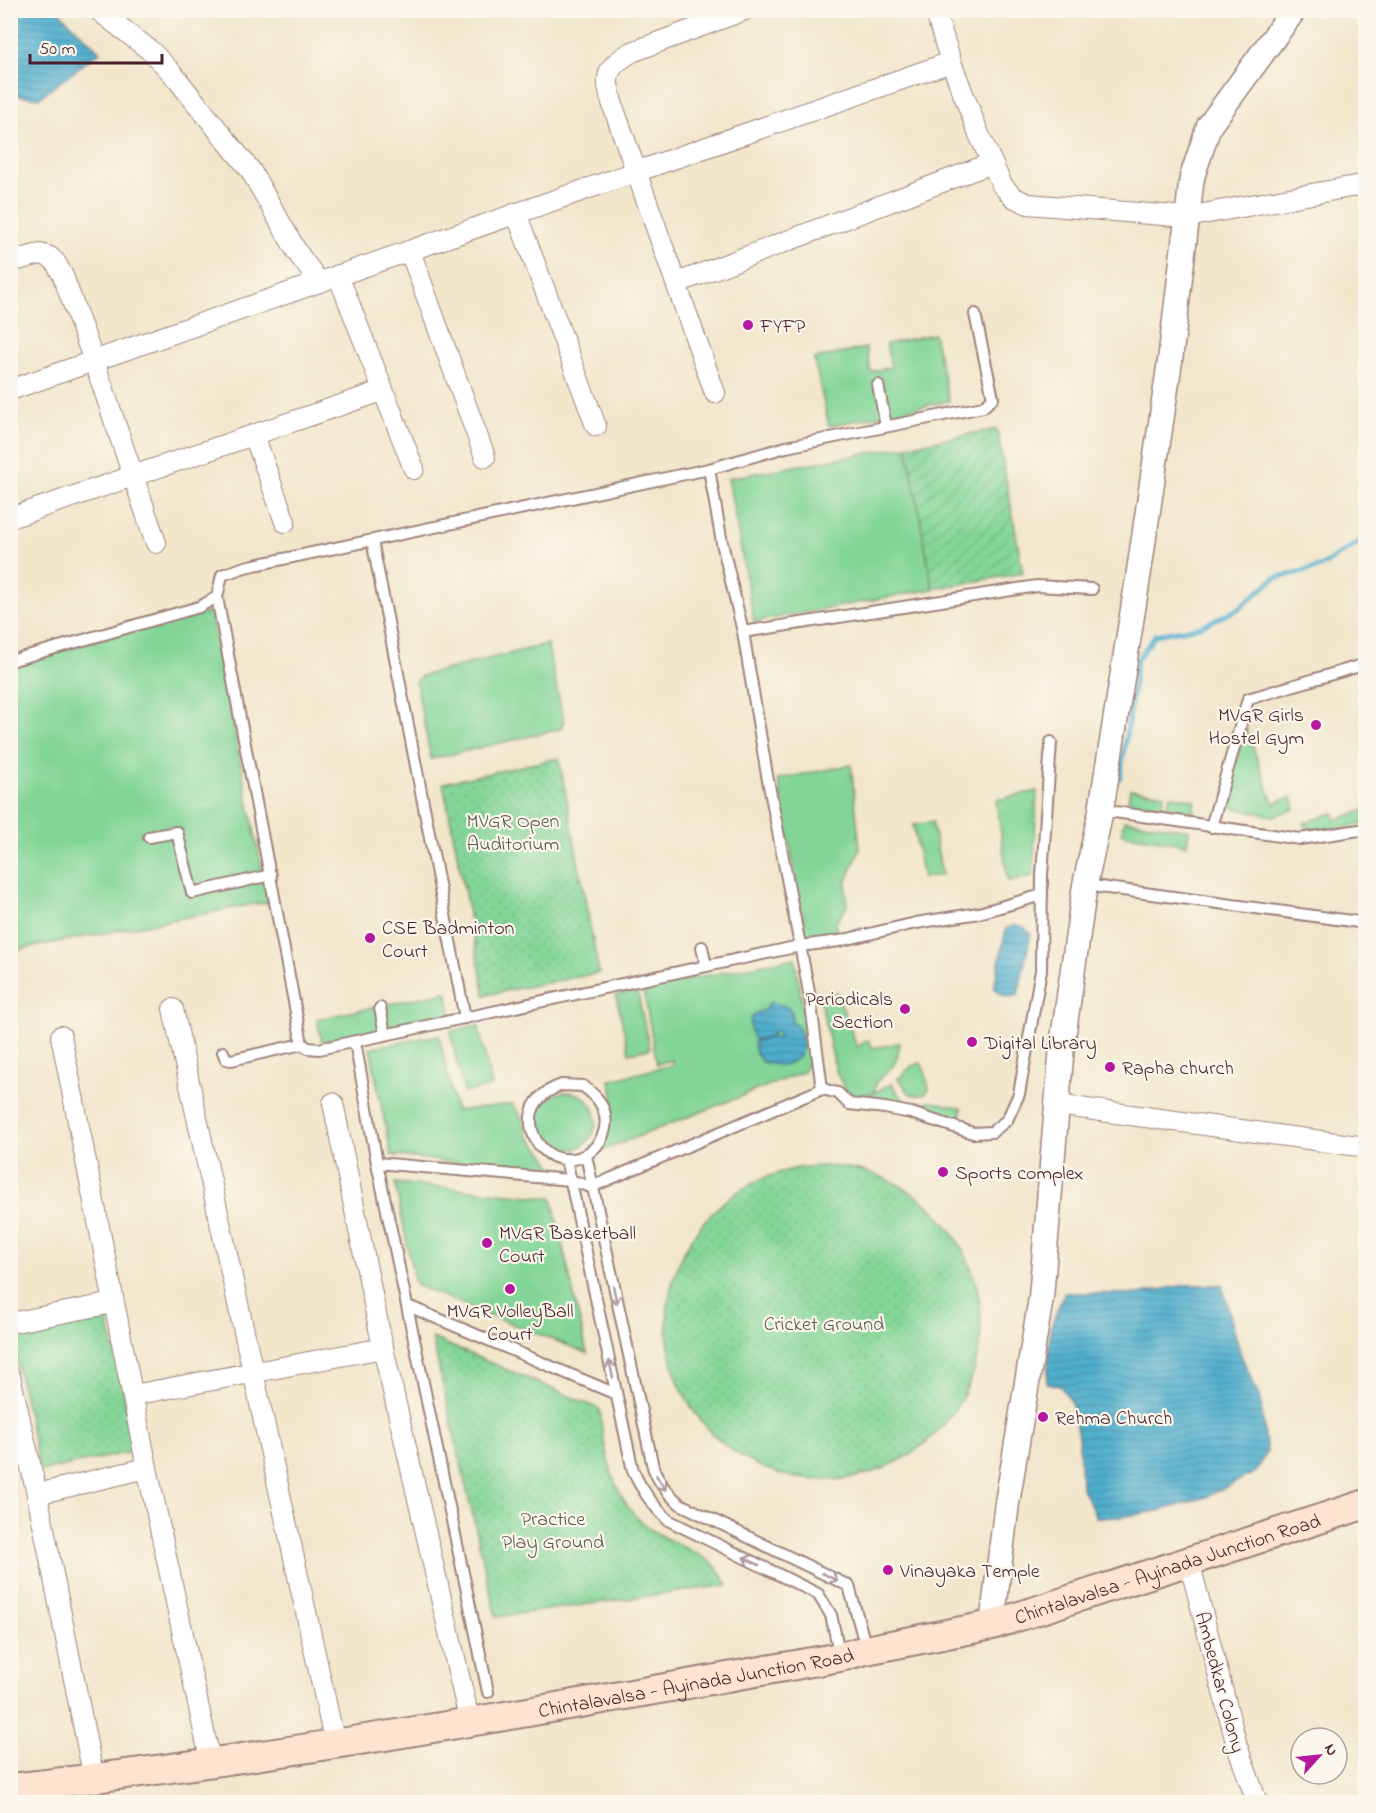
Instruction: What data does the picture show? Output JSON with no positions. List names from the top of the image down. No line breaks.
{"streets":{"main road":["Chintalavalsa - Ayinada Junction Road"],"street":["Ambedkar Colony"]},"crossings":[["Chintalavalsa - Ayinada Junction Road","Ambedkar Colony"]],"parks":["MVGR Open Auditorium","Cricket Ground","Practice Play Ground"],"places":["FYFP","MVGR Girls Hostel Gym","CSE Badminton Court","Periodicals Section","Digital Library","Rapha church","Sports complex","MVGR Basketball Court","MVGR VolleyBall Court","Rehma Church","Vinayaka Temple"],"scale_bar":"50 m","north":"top right"}
